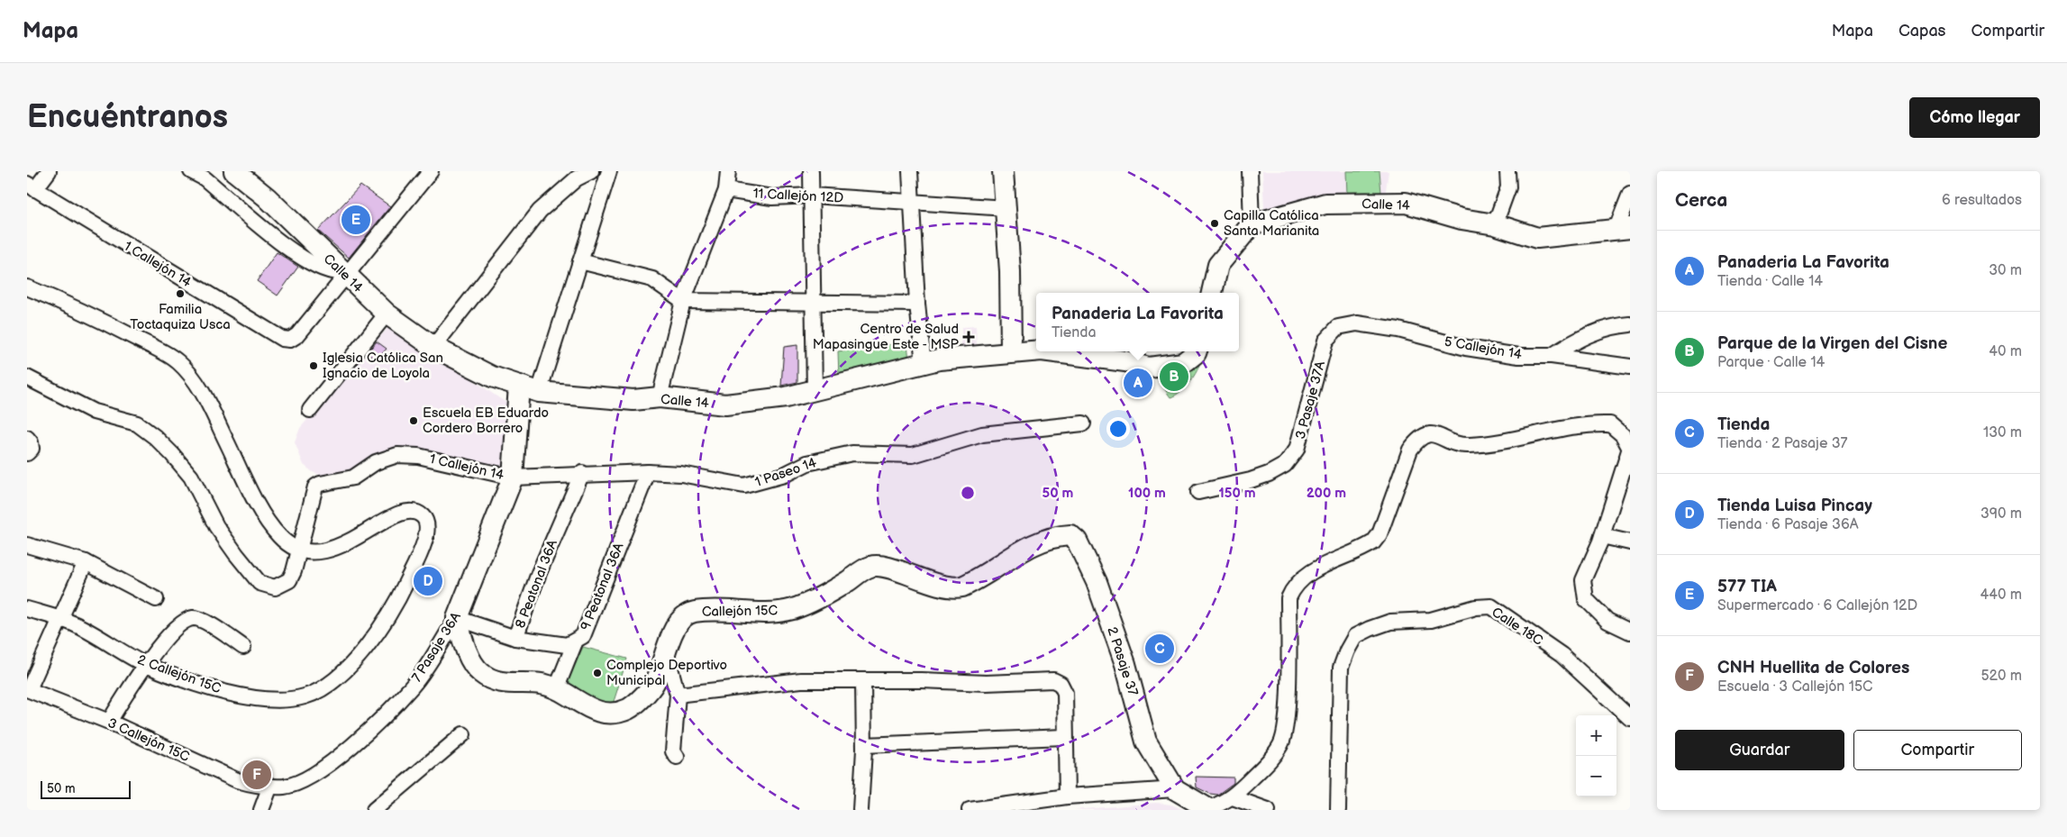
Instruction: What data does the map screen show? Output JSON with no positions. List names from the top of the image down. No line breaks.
{"streets":{"street":["11 Callejón 12D","Calle 14","1 Callejón 14","5 Callejón 14","3 Pasaje 37A","1 Paseo 14","8 Peatonal 36A","9 Peatonal 36A","Callejón 15C","Calle 18C","7 Pasaje 36A","2 Pasaje 37","2 Callejón 15C","3 Callejón 15C"]},"crossings":[["Calle 14","1 Callejón 14"],["Calle 14","7 Pasaje 36A"],["1 Callejón 14","1 Paseo 14"],["1 Callejón 14","7 Pasaje 36A"],["1 Callejón 14","2 Callejón 15C"],["5 Callejón 14","3 Pasaje 37A"],["1 Paseo 14","8 Peatonal 36A"],["1 Paseo 14","9 Peatonal 36A"],["1 Paseo 14","7 Pasaje 36A"],["8 Peatonal 36A","9 Peatonal 36A"],["8 Peatonal 36A","Callejón 15C"],["8 Peatonal 36A","7 Pasaje 36A"],["Callejón 15C","7 Pasaje 36A"],["Callejón 15C","2 Pasaje 37"],["7 Pasaje 36A","3 Callejón 15C"]],"places":{"other":["Capilla Católica Santa Marianita","Familia Toctaquiza Usca","Iglesia Católica San Ignacio de Loyola","Escuela EB Eduardo Cordero Borrero","Complejo Deportivo Municipal"],"health":["Centro de Salud Mapasingue Este - MSP"]},"scale_bar":"50 m","page":{"header":"Mapa","nav":["Mapa","Capas","Compartir"],"buttons":["Cómo llegar",["Guardar","Compartir"]],"title":"Encuéntranos","heading":["Cerca","6 resultados"],"pins":["E","B","A","D","C","F"],"list":[{"mark":"A","name":"Panaderia La Favorita","note":"Tienda · Calle 14","value":"30 m"},{"mark":"B","name":"Parque de la Virgen del Cisne","note":"Parque · Calle 14","value":"40 m"},{"mark":"C","name":"Tienda","note":"Tienda · 2 Pasaje 37","value":"130 m"},{"mark":"D","name":"Tienda Luisa Pincay","note":"Tienda · 6 Pasaje 36A","value":"390 m"},{"mark":"E","name":"577 TIA","note":"Supermercado · 6 Callejón 12D","value":"440 m"},{"mark":"F","name":"CNH Huellita de Colores","note":"Escuela · 3 Callejón 15C","value":"520 m"}],"popup":["Panaderia La Favorita","Tienda"],"map_buttons":["+","−"],"scale":"50 m"},"rings":["50 m","100 m","150 m","200 m"]}
